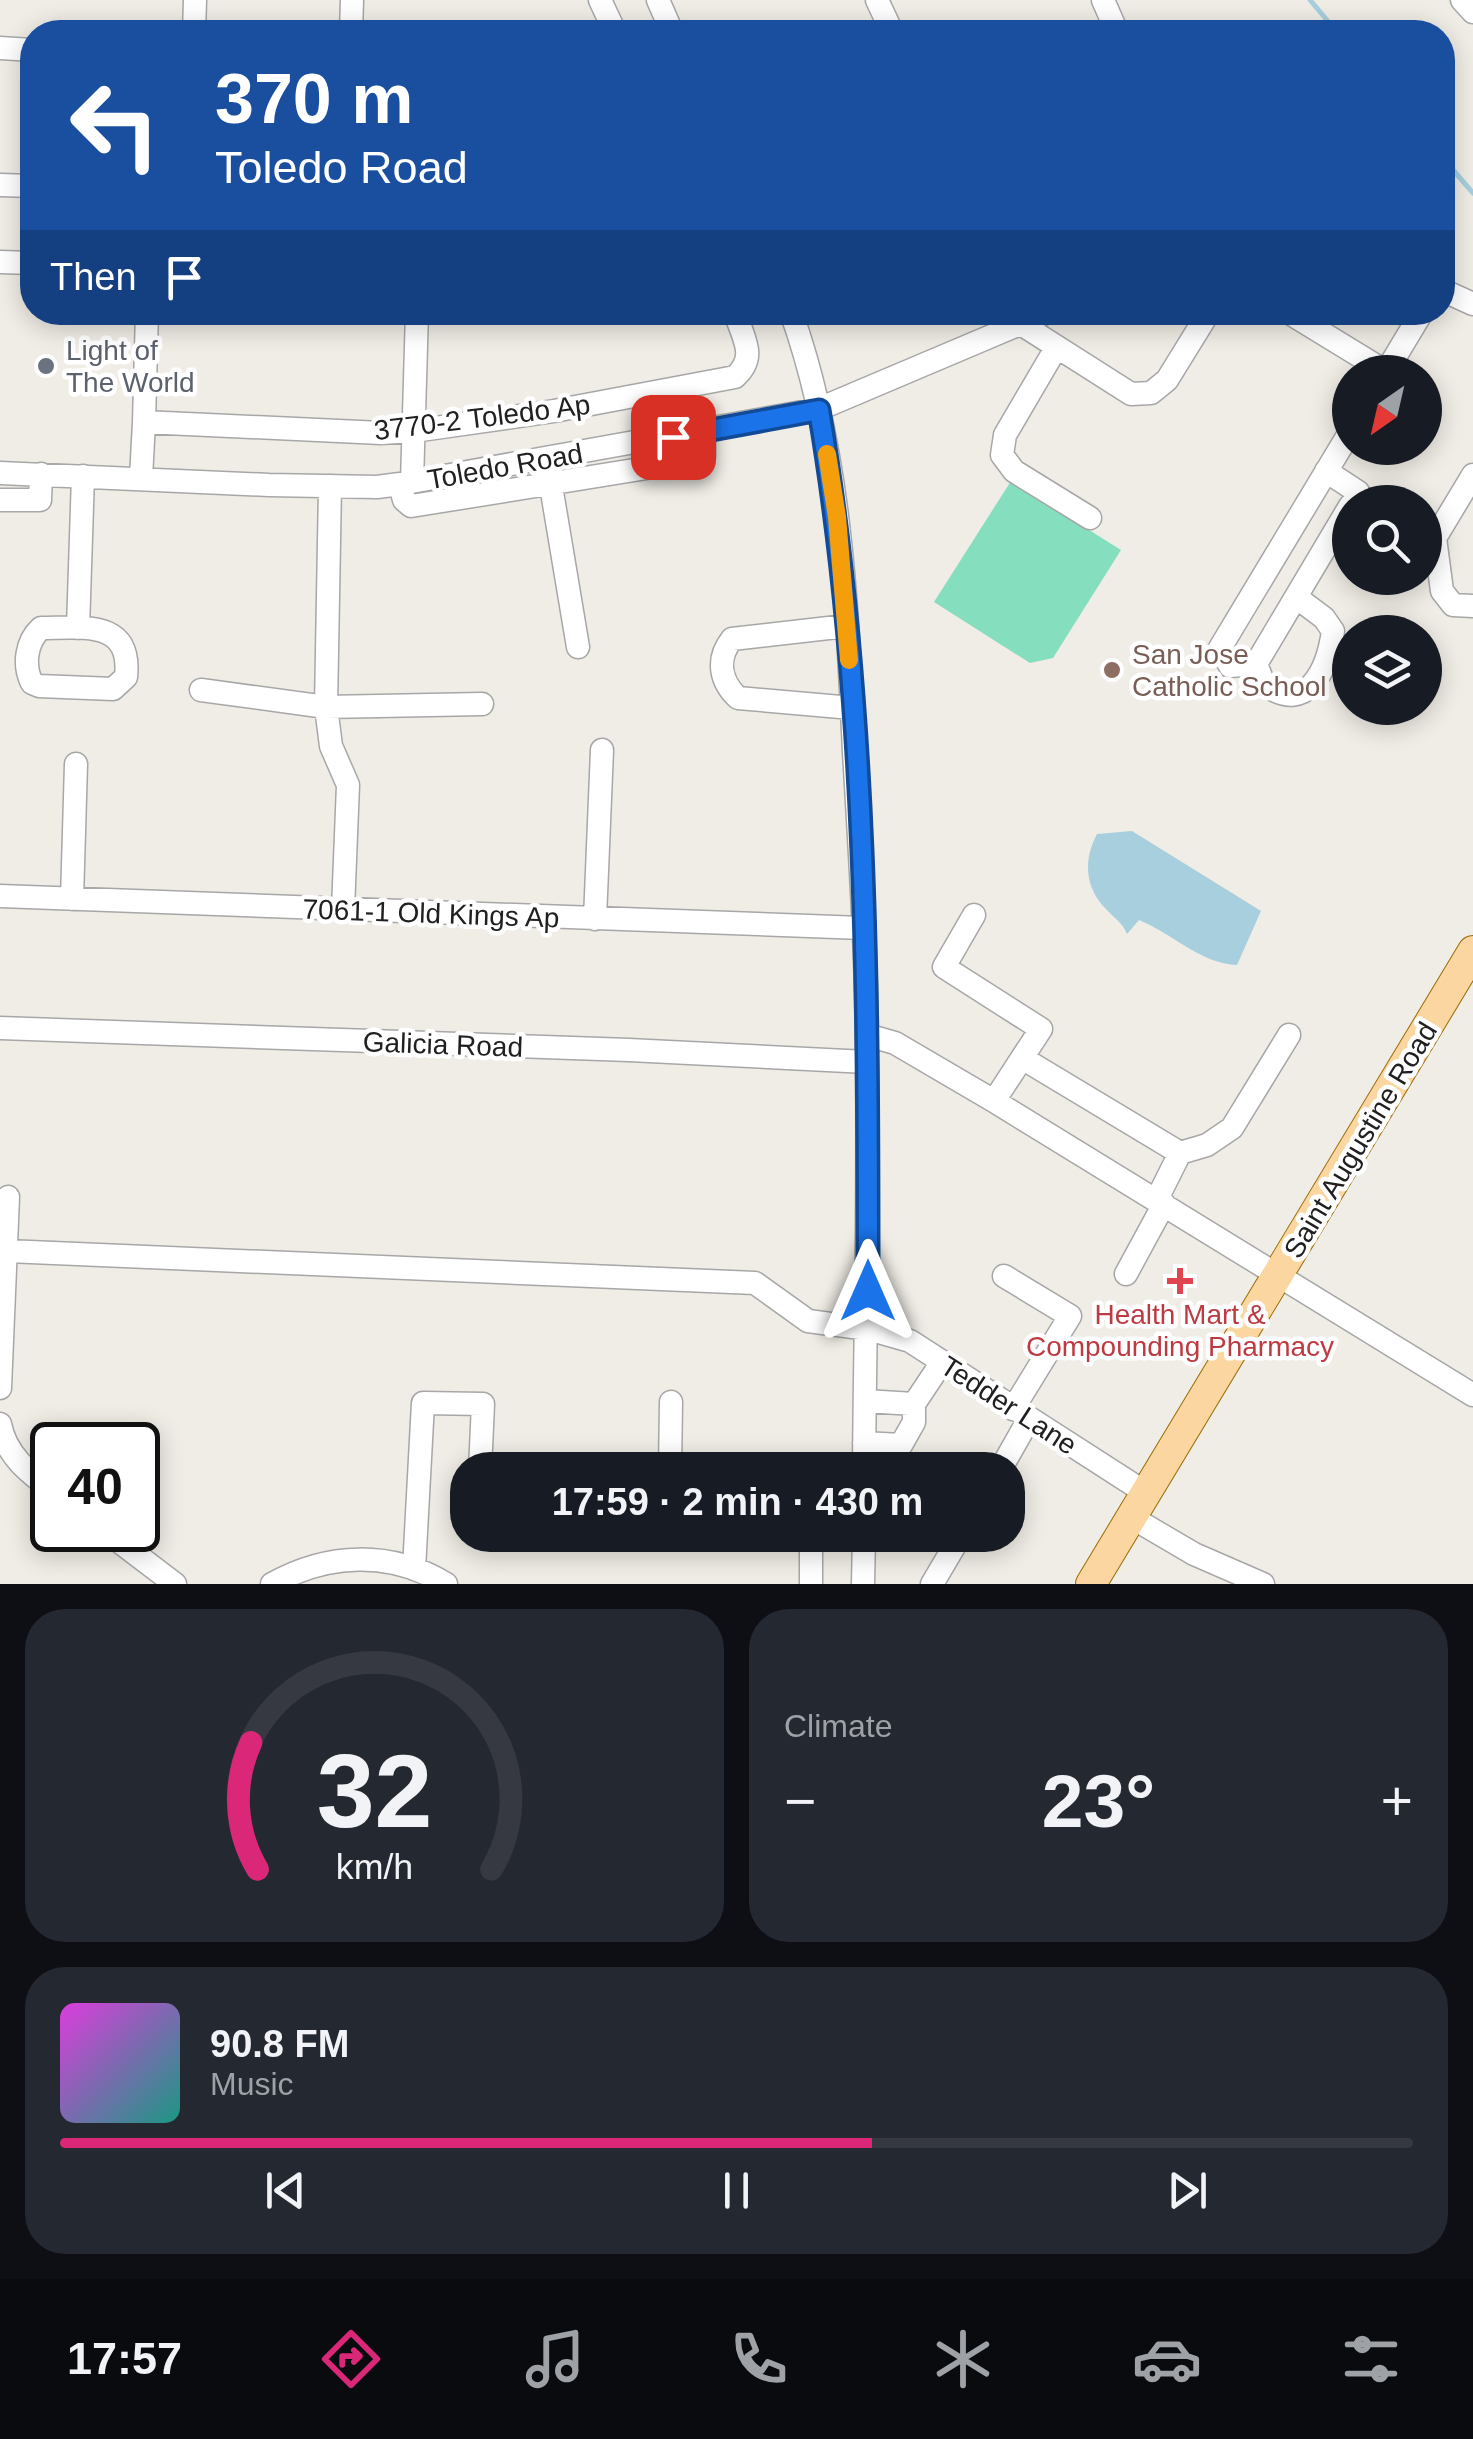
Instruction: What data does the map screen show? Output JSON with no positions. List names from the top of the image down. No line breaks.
{"streets":{"main road":["Saint Augustine Road"],"street":["3770-2 Toledo Ap","Toledo Road","7061-1 Old Kings Ap","Galicia Road","Tedder Lane"]},"crossings":[["Saint Augustine Road","Tedder Lane"]],"places":{"other":["Light of The World","San Jose Catholic School"],"health":["Health Mart & Compounding Pharmacy"]},"north":"bottom left","page":{"turn":["370 m","Toledo Road"],"then":"Then","limit":"40","trip":"17:59 · 2 min · 430 m","tile":"Climate","heat":["−","23°","+"],"song":["90.8 FM","Music"],"tabs":"17:57","gauge":["32","km/h"]}}
